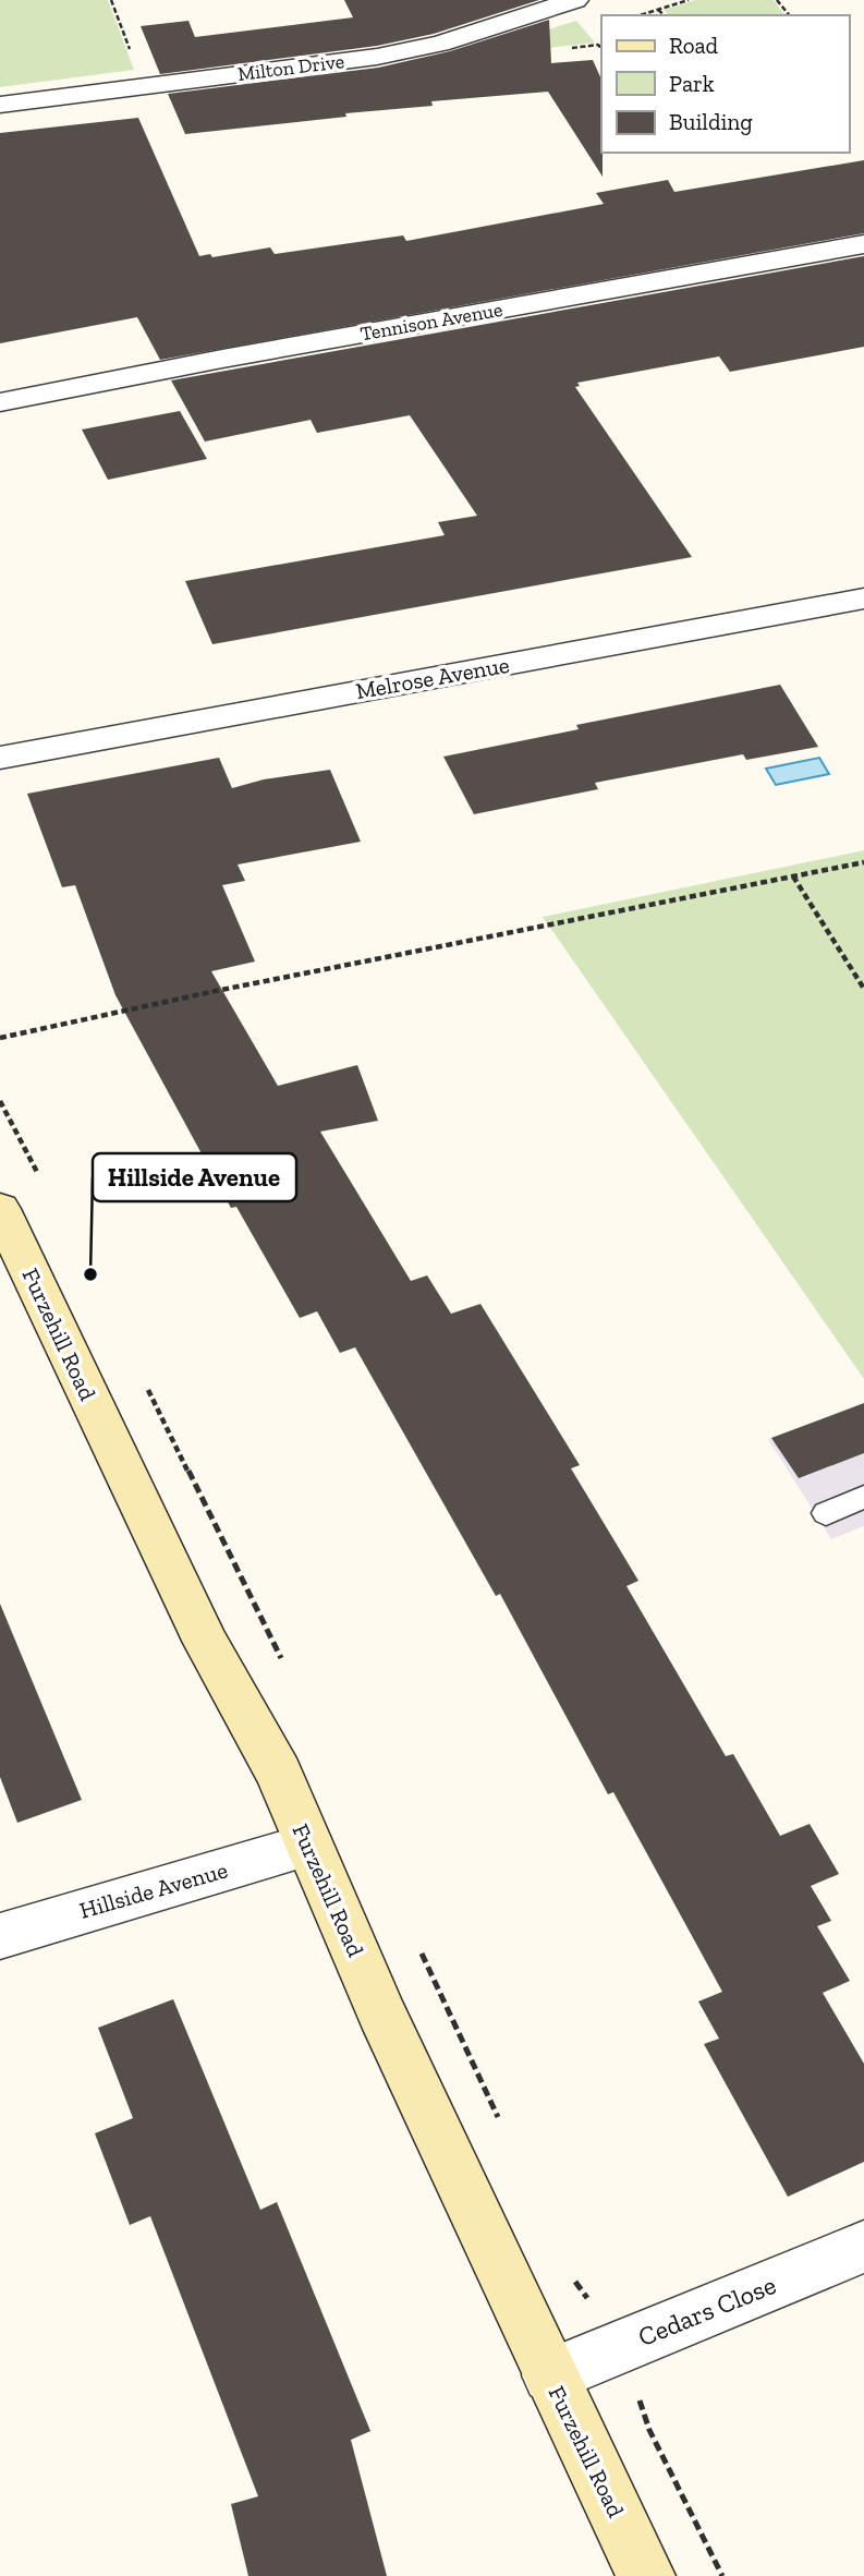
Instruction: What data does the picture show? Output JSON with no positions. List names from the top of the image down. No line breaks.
{"streets":{"street":["Milton Drive","Tennison Avenue","Melrose Avenue","Furzehill Road","Hillside Avenue","Cedars Close"]},"crossings":[["Furzehill Road","Hillside Avenue"],["Furzehill Road","Cedars Close"]],"places":["Hillside Avenue"],"legend":["Road","Park","Building"]}
